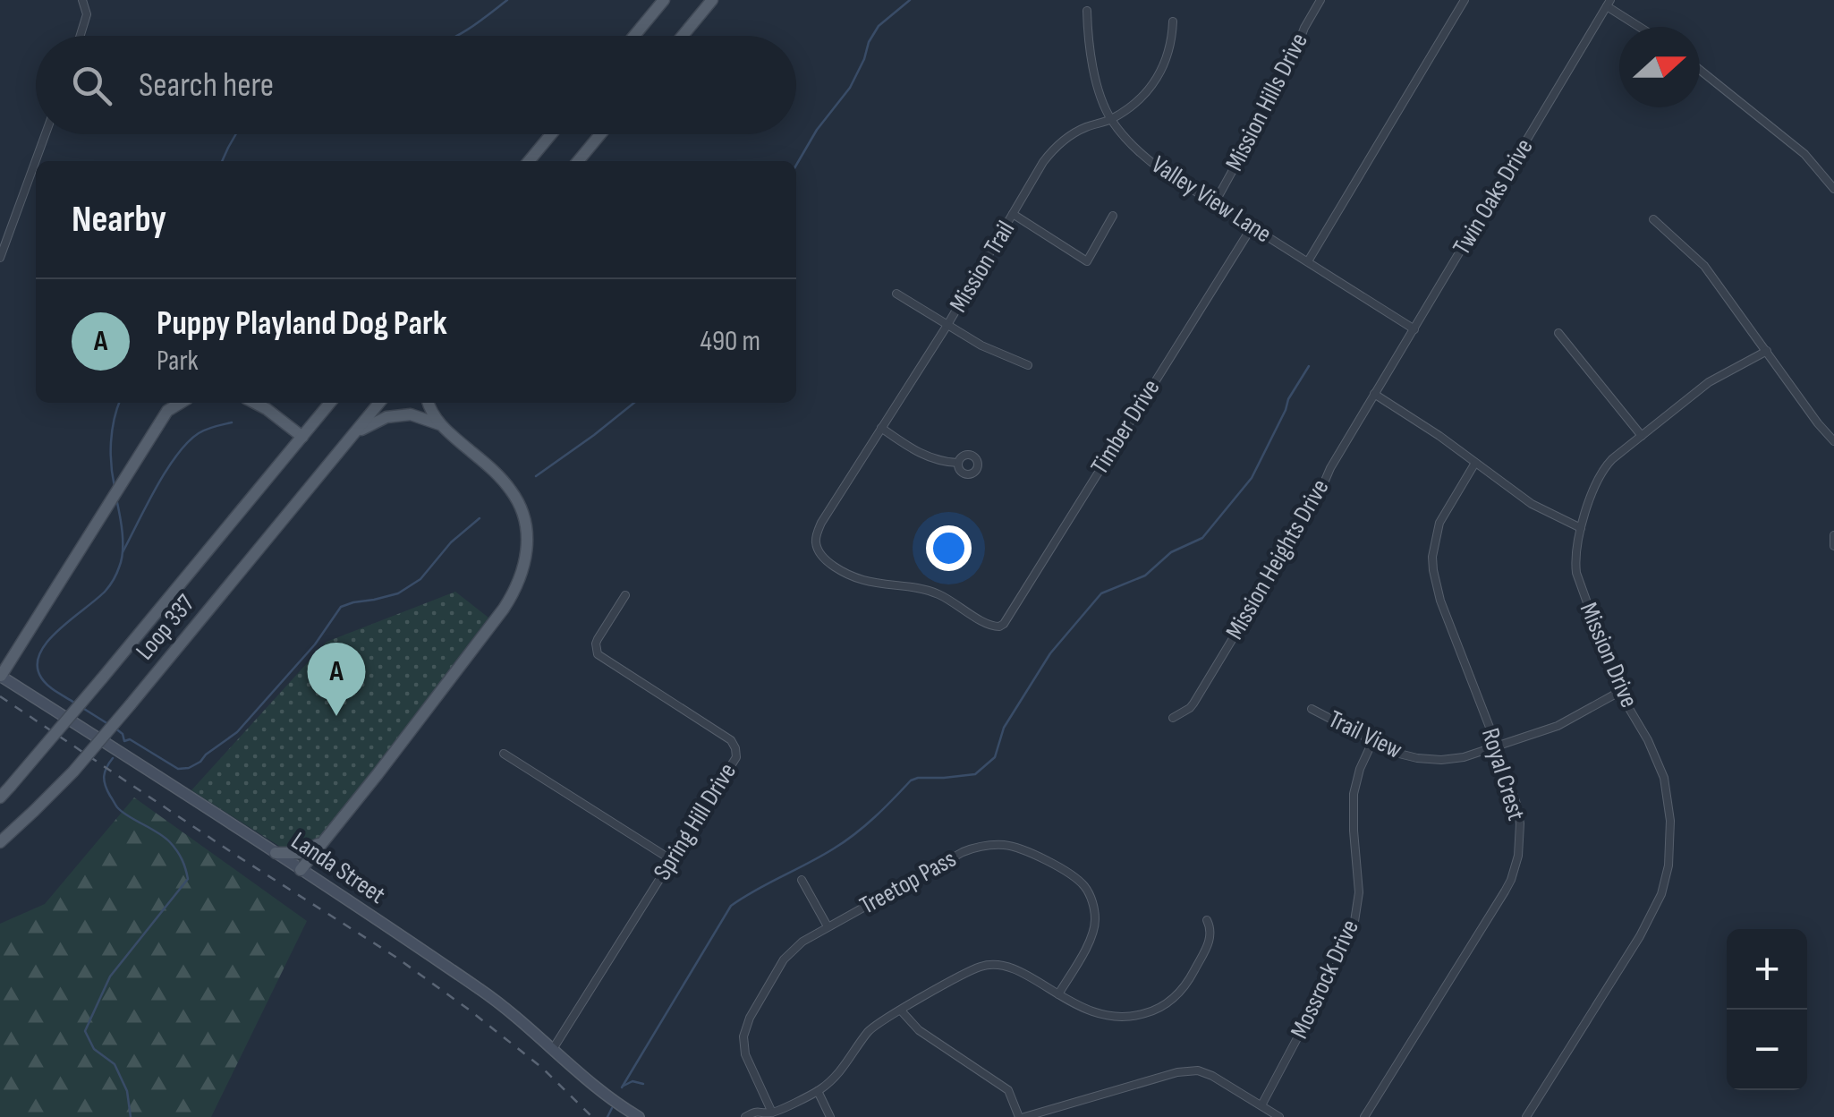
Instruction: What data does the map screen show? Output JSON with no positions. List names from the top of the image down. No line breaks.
{"streets":{"main road":["Loop 337"],"street":["Mission Hills Drive","Twin Oaks Drive","Valley View Lane","Mission Trail","Timber Drive","Mission Heights Drive","Mission Drive","Trail View","Royal Crest","Spring Hill Drive","Landa Street","Treetop Pass","Mossrock Drive"]},"crossings":[["Mission Hills Drive","Valley View Lane"],["Twin Oaks Drive","Valley View Lane"],["Twin Oaks Drive","Mission Heights Drive"],["Valley View Lane","Mission Trail"],["Valley View Lane","Timber Drive"],["Mission Trail","Timber Drive"],["Mission Drive","Trail View"],["Trail View","Royal Crest"],["Trail View","Mossrock Drive"],["Spring Hill Drive","Landa Street"]],"north":"right","page":{"search":"Search here","heading":"Nearby","list":[{"mark":"A","name":"Puppy Playland Dog Park","note":"Park","value":"490 m"}],"pins":"A","map_buttons":["+","−"]}}
